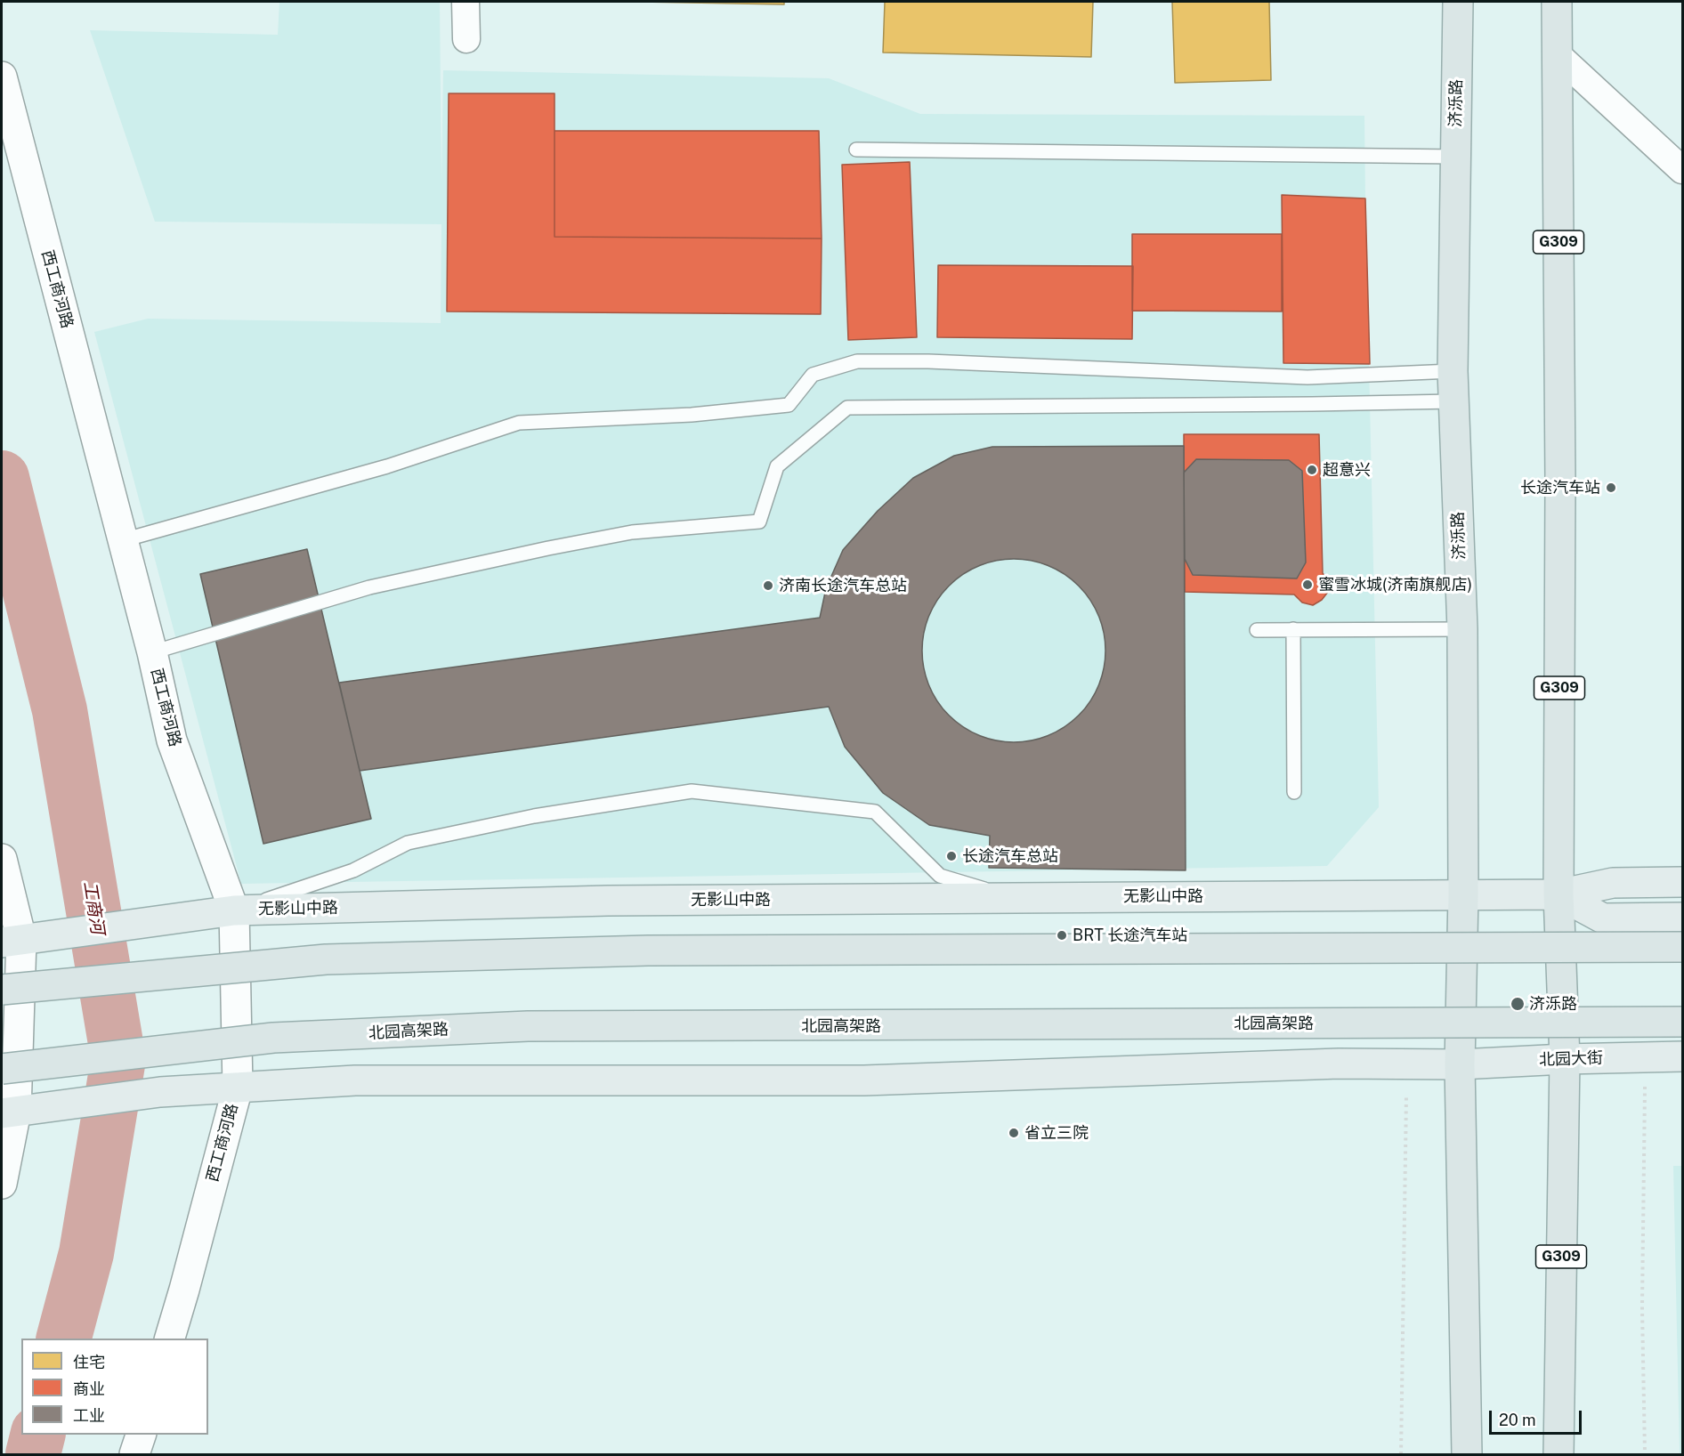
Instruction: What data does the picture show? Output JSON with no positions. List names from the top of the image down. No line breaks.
{"streets":{"highway":["济泺路","G309","北园高架路"],"main road":["西工商河路","无影山中路","北园大街"]},"crossings":[["济泺路","无影山中路"],["济泺路","北园大街"],["G309","北园大街"],["西工商河路","无影山中路"]],"water":["工商河"],"places":["超意兴","长途汽车站","蜜雪冰城(济南旗舰店)","济南长途汽车总站","长途汽车总站","BRT 长途汽车站","济泺路","省立三院"],"legend":["住宅","商业","工业"],"scale_bar":"20 m"}
